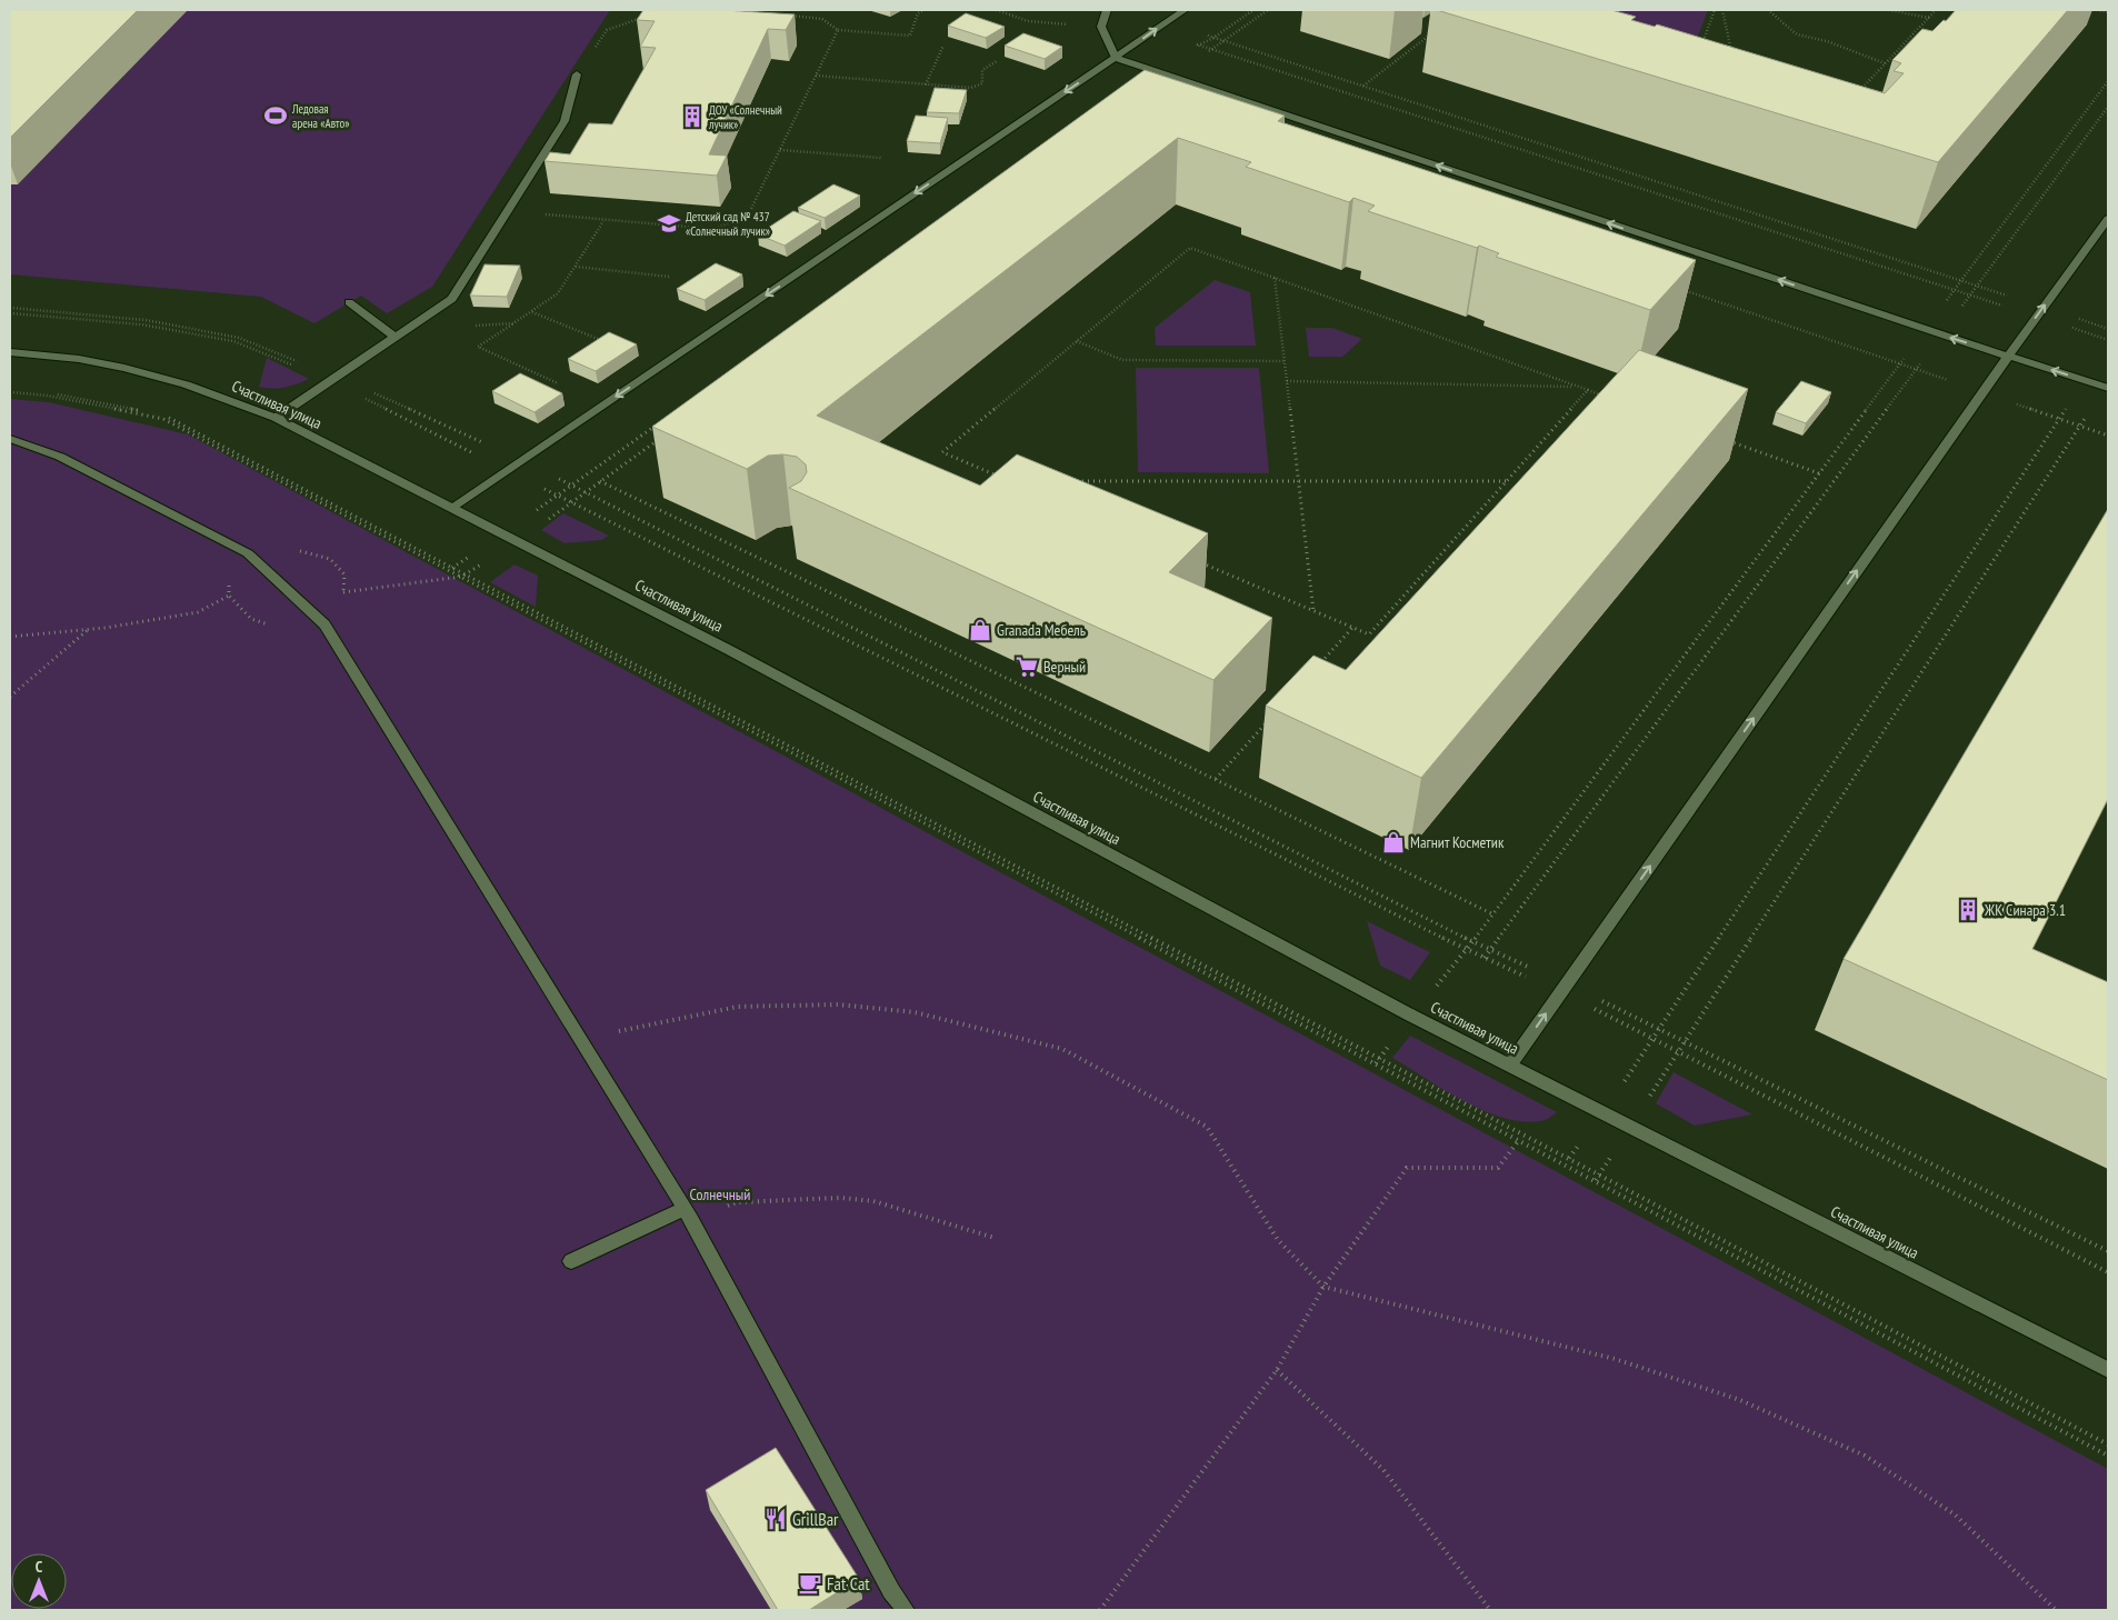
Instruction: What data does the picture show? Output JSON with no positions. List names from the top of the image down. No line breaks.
{"streets":{"street":["Счастливая улица"]},"parks":["Солнечный"],"places":{"sports":["Ледовая арена «Авто»"],"building":["ДОУ «Солнечный лучик»","ЖК Синара 3.1"],"school or university":["Детский сад № 437 «Солнечный лучик»"],"shop":["Granada Мебель","Магнит Косметик"],"supermarket":["Верный"],"restaurant":["GrillBar"],"cafe":["Fat Cat"]},"north":"top"}
